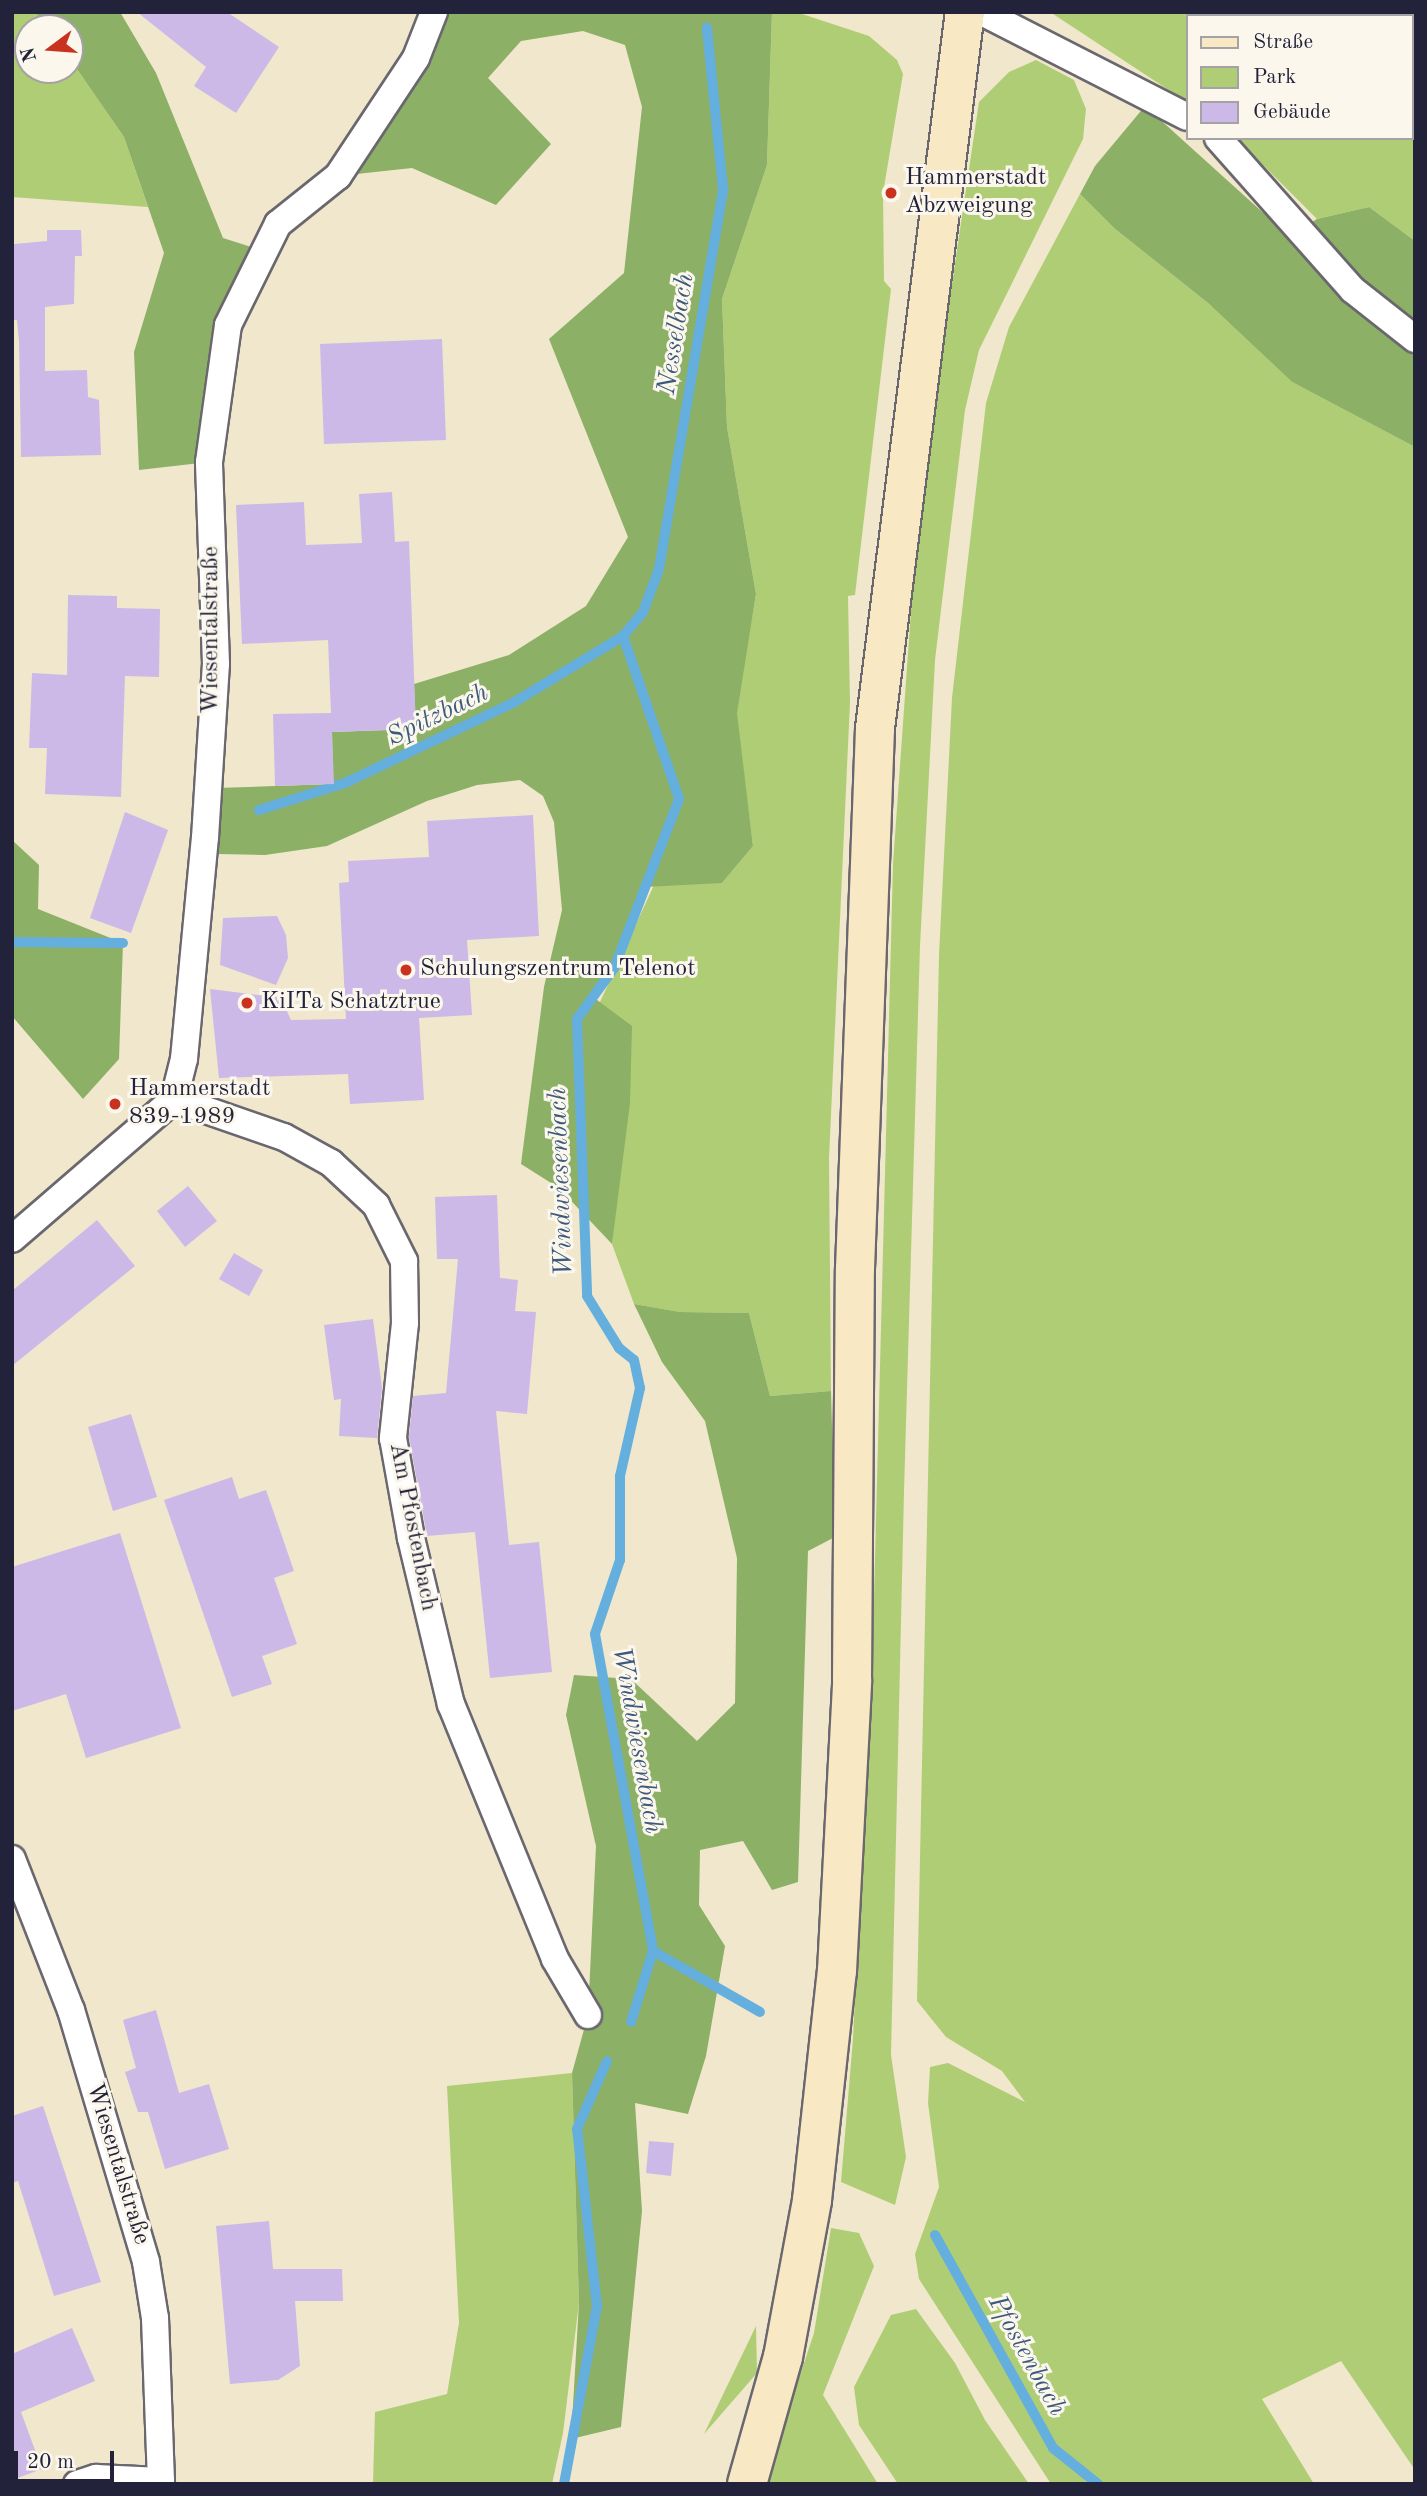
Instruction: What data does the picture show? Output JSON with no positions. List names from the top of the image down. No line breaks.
{"streets":{"street":["Wiesentalstraße","Am Pfostenbach"]},"crossings":[["Wiesentalstraße","Am Pfostenbach"]],"water":["Nesselbach","Spitzbach","Windwiesenbach","Pfostenbach"],"places":["Hammerstadt Abzweigung","Schulungszentrum Telenot","KiITa Schatztrue","Hammerstadt 839-1989"],"legend":["Straße","Park","Gebäude"],"scale_bar":"20 m","north":"left"}
